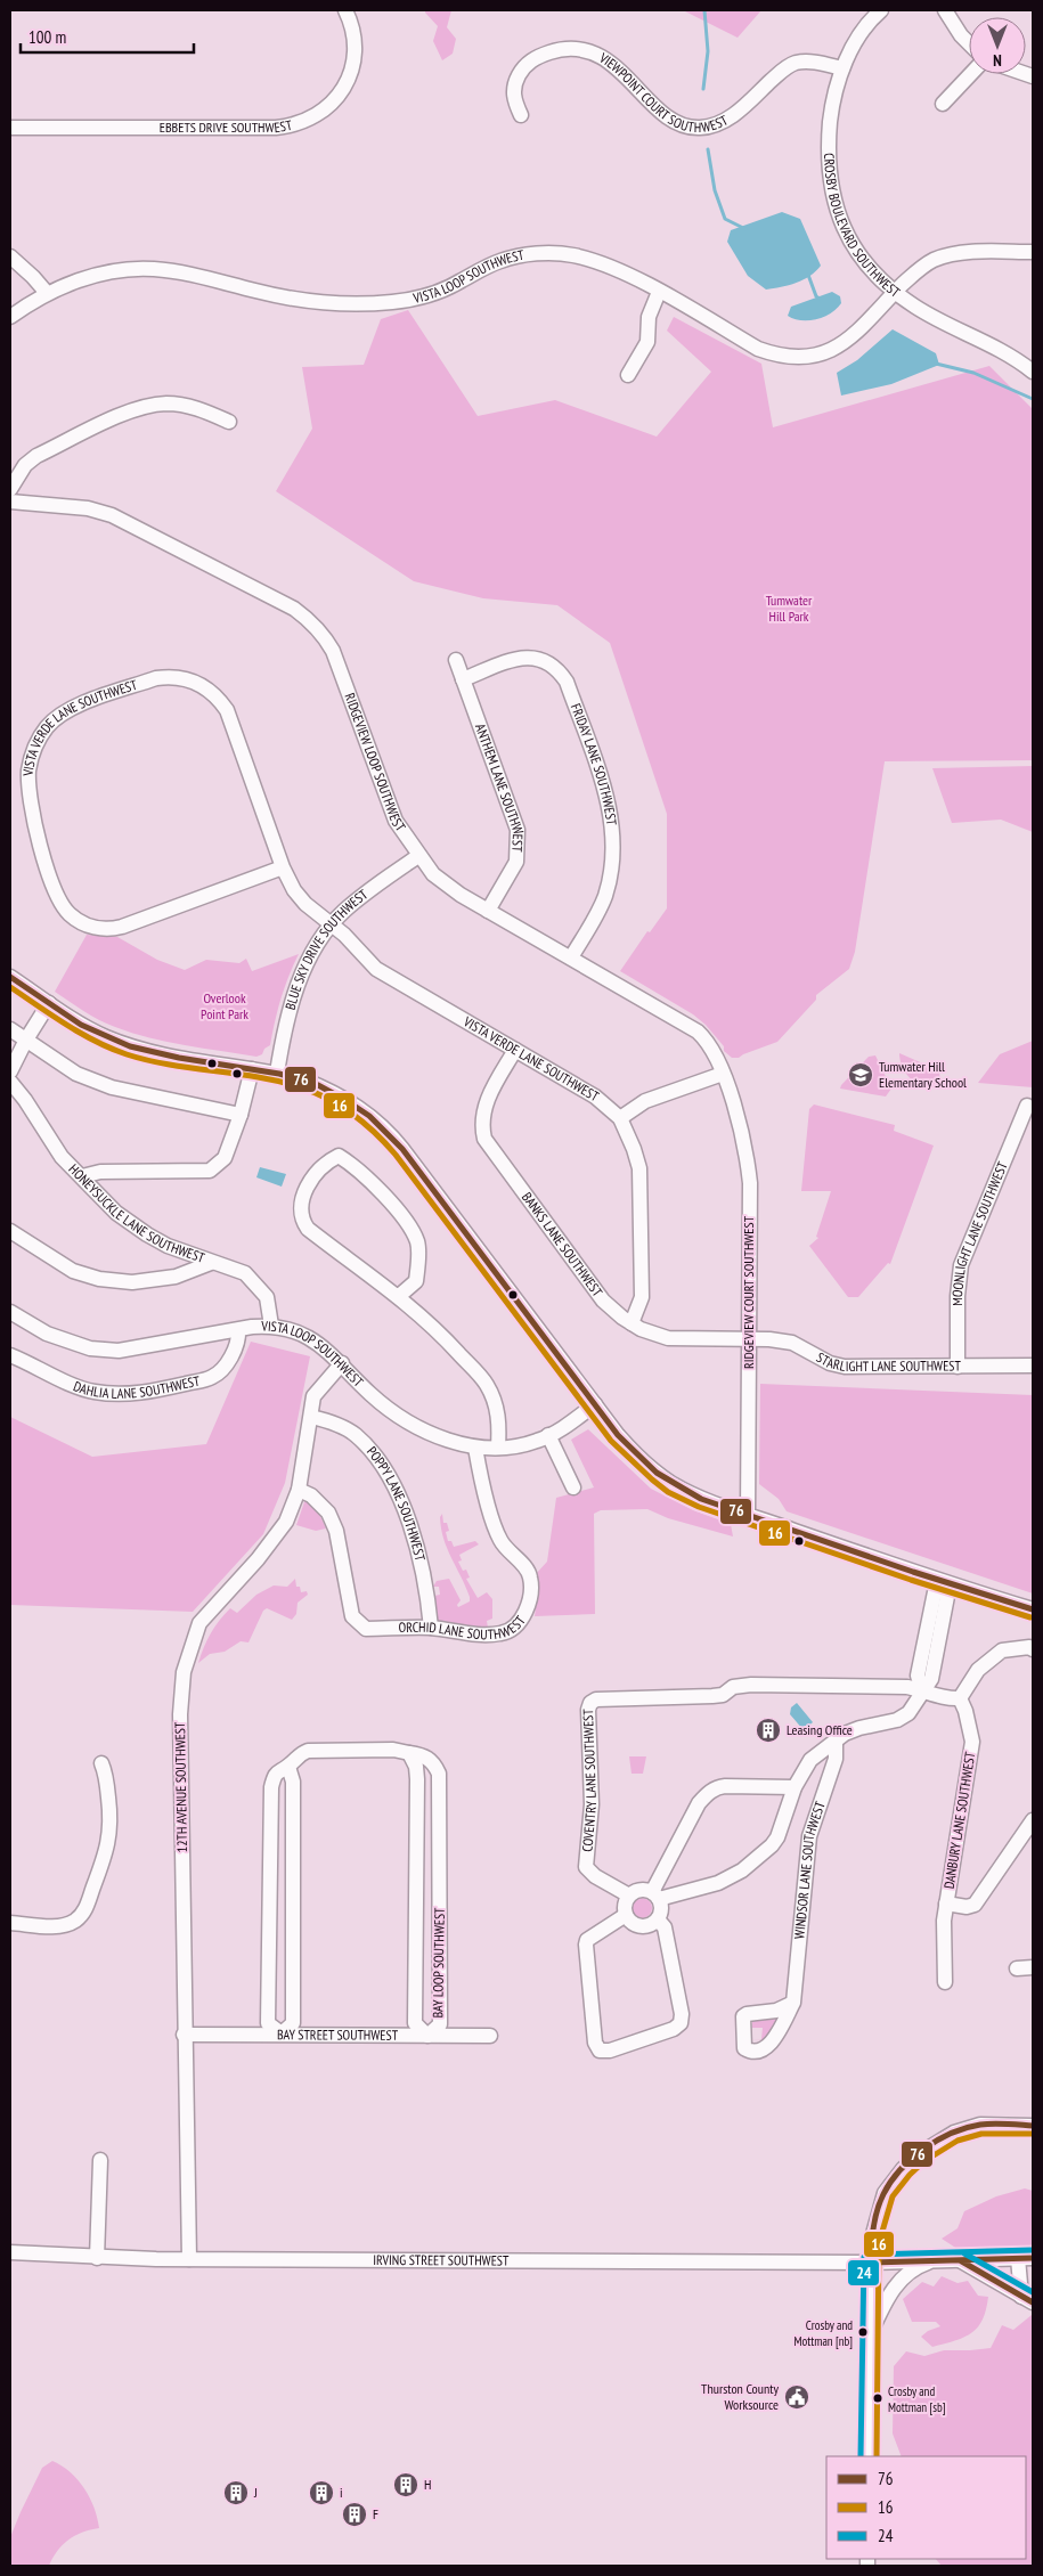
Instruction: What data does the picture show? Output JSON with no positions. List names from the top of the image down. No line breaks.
{"streets":{"street":["VIEWPOINT COURT SOUTHWEST","EBBETS DRIVE SOUTHWEST","CROSBY BOULEVARD SOUTHWEST","VISTA LOOP SOUTHWEST","VISTA VERDE LANE SOUTHWEST","RIDGEVIEW LOOP SOUTHWEST","FRIDAY LANE SOUTHWEST","ANTHEM LANE SOUTHWEST","BLUE SKY DRIVE SOUTHWEST","HONEYSUCKLE LANE SOUTHWEST","MOONLIGHT LANE SOUTHWEST","BANKS LANE SOUTHWEST","RIDGEVIEW COURT SOUTHWEST","STARLIGHT LANE SOUTHWEST","DAHLIA LANE SOUTHWEST","POPPY LANE SOUTHWEST","ORCHID LANE SOUTHWEST","COVENTRY LANE SOUTHWEST","12TH AVENUE SOUTHWEST","DANBURY LANE SOUTHWEST","WINDSOR LANE SOUTHWEST","BAY LOOP SOUTHWEST","BAY STREET SOUTHWEST","IRVING STREET SOUTHWEST"]},"crossings":[["VIEWPOINT COURT SOUTHWEST","CROSBY BOULEVARD SOUTHWEST"],["CROSBY BOULEVARD SOUTHWEST","VISTA LOOP SOUTHWEST"],["VISTA LOOP SOUTHWEST","HONEYSUCKLE LANE SOUTHWEST"],["VISTA LOOP SOUTHWEST","DAHLIA LANE SOUTHWEST"],["VISTA LOOP SOUTHWEST","ORCHID LANE SOUTHWEST"],["VISTA LOOP SOUTHWEST","12TH AVENUE SOUTHWEST"],["VISTA VERDE LANE SOUTHWEST","BLUE SKY DRIVE SOUTHWEST"],["VISTA VERDE LANE SOUTHWEST","BANKS LANE SOUTHWEST"],["RIDGEVIEW LOOP SOUTHWEST","FRIDAY LANE SOUTHWEST"],["RIDGEVIEW LOOP SOUTHWEST","ANTHEM LANE SOUTHWEST"],["RIDGEVIEW LOOP SOUTHWEST","BLUE SKY DRIVE SOUTHWEST"],["RIDGEVIEW LOOP SOUTHWEST","RIDGEVIEW COURT SOUTHWEST"],["FRIDAY LANE SOUTHWEST","ANTHEM LANE SOUTHWEST"],["MOONLIGHT LANE SOUTHWEST","STARLIGHT LANE SOUTHWEST"],["BANKS LANE SOUTHWEST","RIDGEVIEW COURT SOUTHWEST"],["BANKS LANE SOUTHWEST","STARLIGHT LANE SOUTHWEST"],["RIDGEVIEW COURT SOUTHWEST","STARLIGHT LANE SOUTHWEST"],["POPPY LANE SOUTHWEST","ORCHID LANE SOUTHWEST"],["POPPY LANE SOUTHWEST","12TH AVENUE SOUTHWEST"],["ORCHID LANE SOUTHWEST","12TH AVENUE SOUTHWEST"],["12TH AVENUE SOUTHWEST","BAY STREET SOUTHWEST"],["12TH AVENUE SOUTHWEST","IRVING STREET SOUTHWEST"],["BAY LOOP SOUTHWEST","BAY STREET SOUTHWEST"]],"parks":["Tumwater Hill Park","Overlook Point Park"],"places":{"school or university":["Tumwater Hill Elementary School"],"building":["Leasing Office","H","J","i","F"],"other":["Crosby and Mottman [nb]","Crosby and Mottman [sb]"],"public building":["Thurston County Worksource"]},"lines":["transit line 76","transit line 16","transit line 24"],"legend":["76","16","24"],"scale_bar":"100 m","north":"bottom"}
